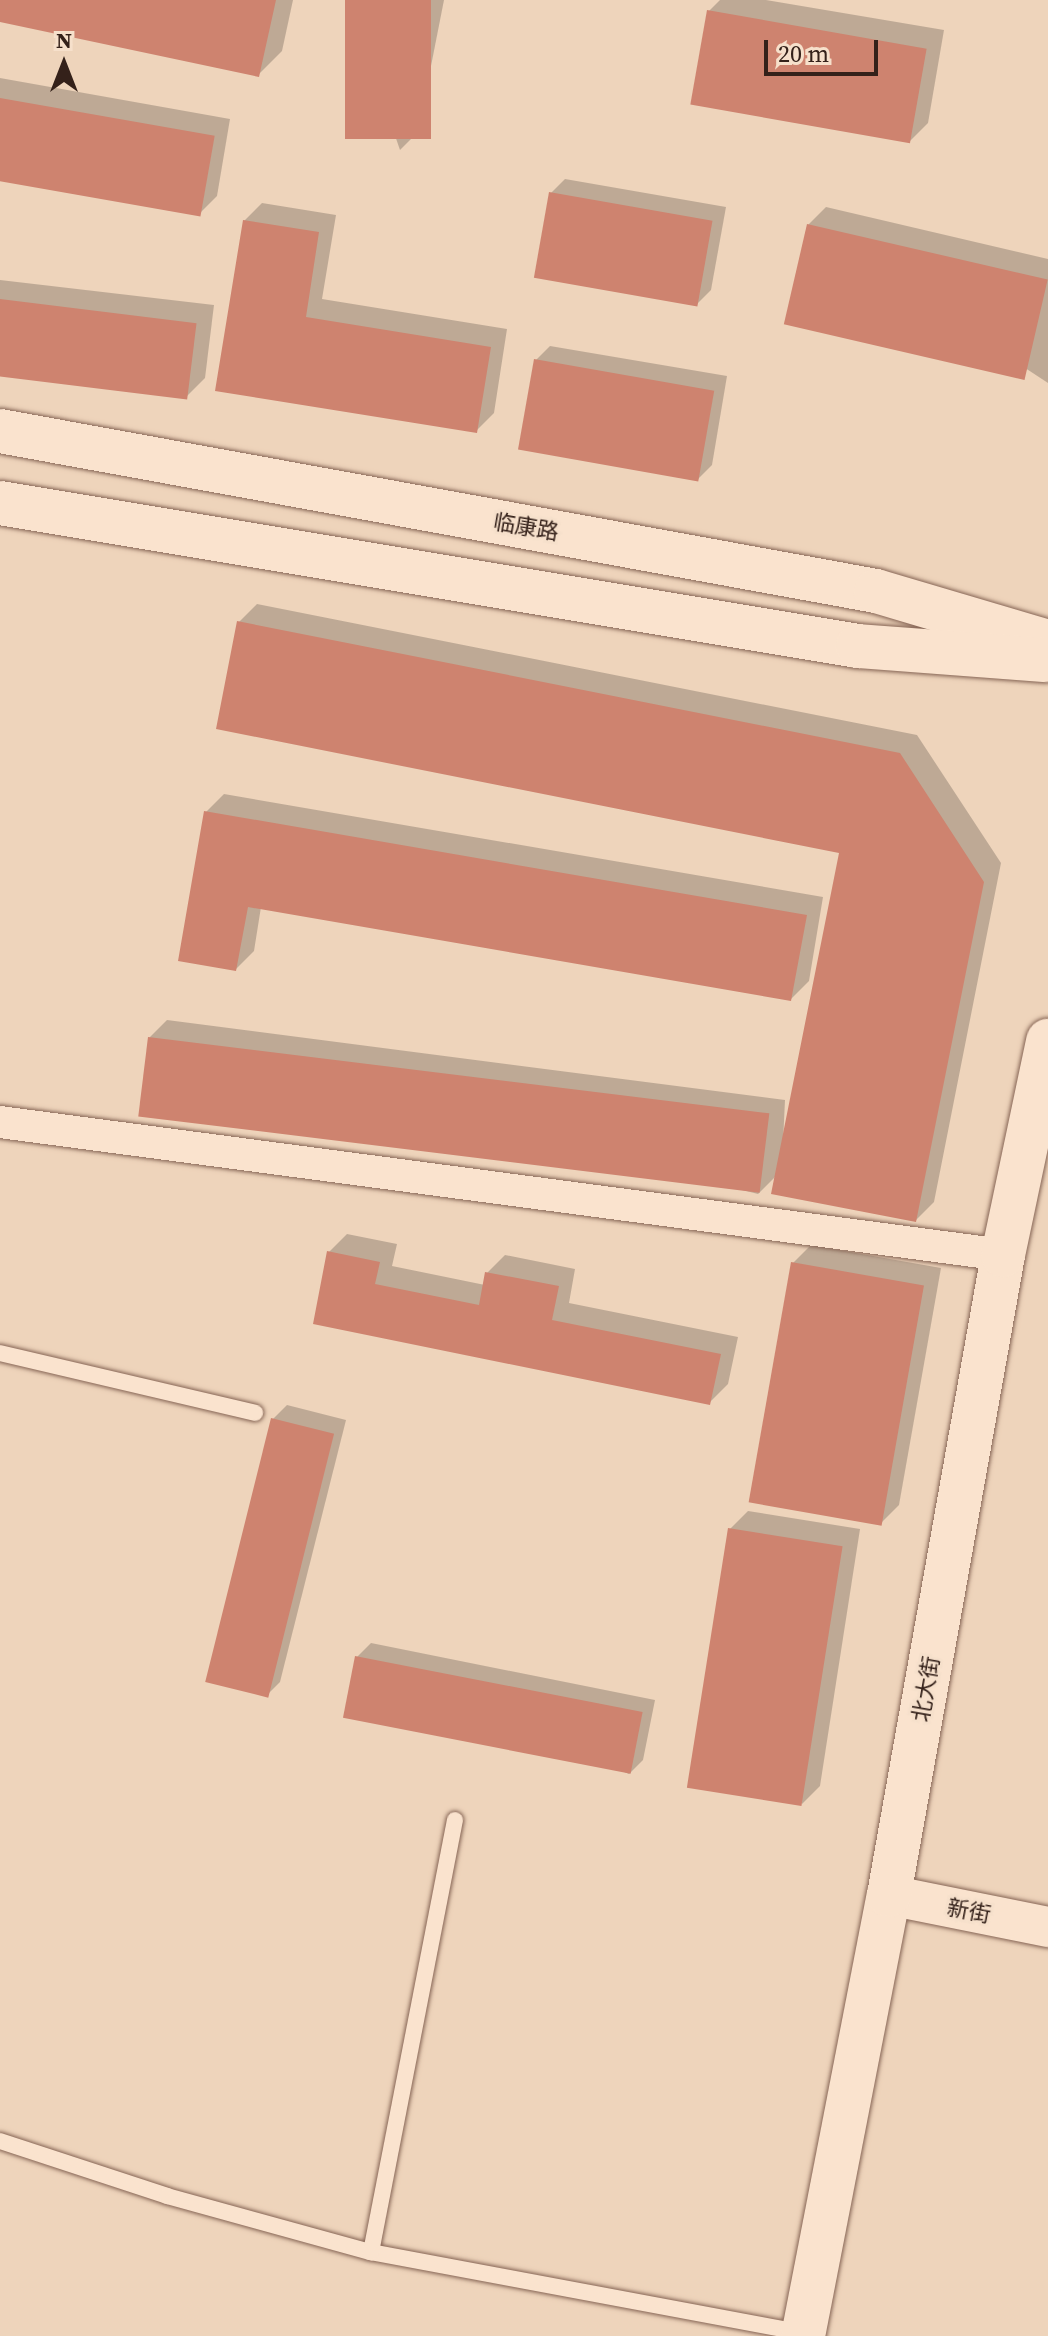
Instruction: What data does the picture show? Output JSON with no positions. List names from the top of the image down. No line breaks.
{"streets":{"main road":["临康路","北大街"],"street":["新街"]},"crossings":[["北大街","新街"]],"scale_bar":"20 m","north":"top"}
